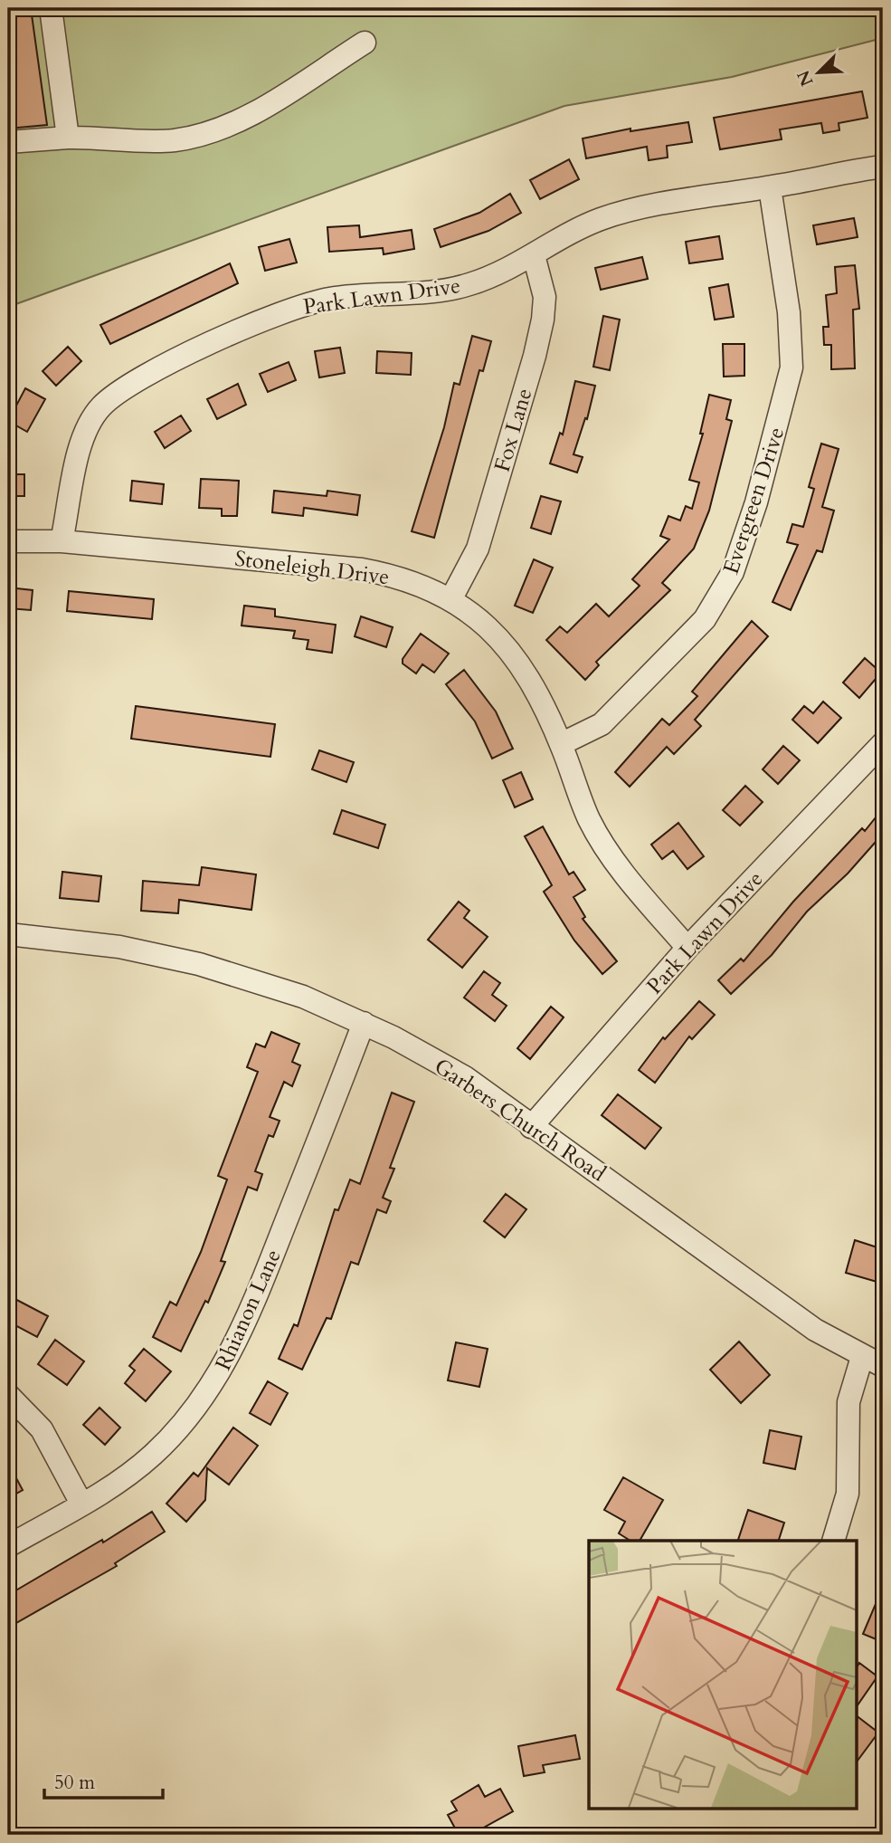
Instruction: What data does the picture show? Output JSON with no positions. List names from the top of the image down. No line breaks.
{"streets":{"street":["Park Lawn Drive","Fox Lane","Evergreen Drive","Stoneleigh Drive","Garbers Church Road","Rhianon Lane"]},"crossings":[["Park Lawn Drive","Fox Lane"],["Park Lawn Drive","Evergreen Drive"],["Park Lawn Drive","Stoneleigh Drive"],["Park Lawn Drive","Garbers Church Road"],["Fox Lane","Stoneleigh Drive"],["Evergreen Drive","Stoneleigh Drive"],["Garbers Church Road","Rhianon Lane"]],"scale_bar":"50 m","north":"bottom left"}
